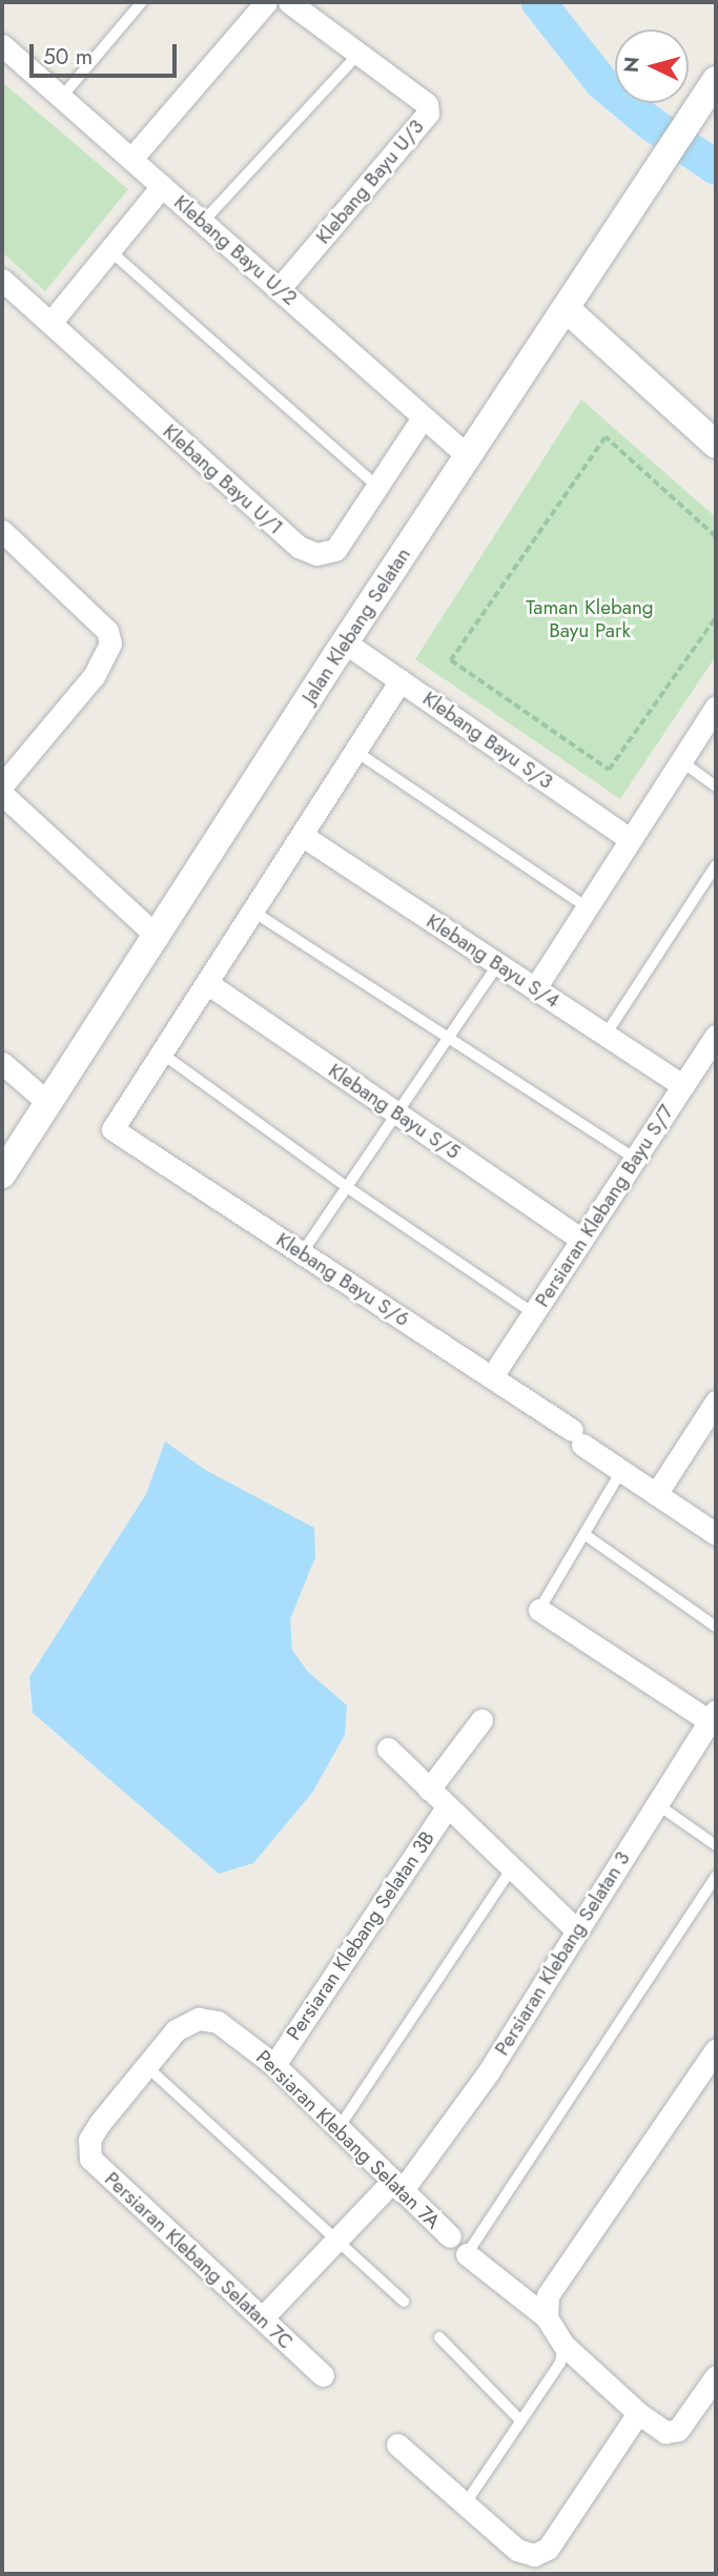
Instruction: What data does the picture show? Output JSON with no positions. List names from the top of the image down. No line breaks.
{"streets":{"street":["Klebang Bayu U/3","Klebang Bayu U/2","Klebang Bayu U/1","Jalan Klebang Selatan","Klebang Bayu S/3","Klebang Bayu S/4","Klebang Bayu S/5","Persiaran Klebang Bayu S/7","Klebang Bayu S/6","Persiaran Klebang Selatan 3B","Persiaran Klebang Selatan 3","Persiaran Klebang Selatan 7A","Persiaran Klebang Selatan 7C"]},"crossings":[["Klebang Bayu U/3","Klebang Bayu U/2"],["Klebang Bayu U/2","Klebang Bayu U/1"],["Klebang Bayu U/2","Jalan Klebang Selatan"],["Jalan Klebang Selatan","Klebang Bayu S/3"],["Klebang Bayu S/4","Persiaran Klebang Bayu S/7"],["Klebang Bayu S/5","Persiaran Klebang Bayu S/7"],["Persiaran Klebang Bayu S/7","Klebang Bayu S/6"],["Persiaran Klebang Selatan 3B","Persiaran Klebang Selatan 7A"],["Persiaran Klebang Selatan 3","Persiaran Klebang Selatan 7A"],["Persiaran Klebang Selatan 3","Persiaran Klebang Selatan 7C"],["Persiaran Klebang Selatan 7A","Persiaran Klebang Selatan 7C"]],"parks":["Taman Klebang Bayu Park"],"scale_bar":"50 m","north":"left"}
